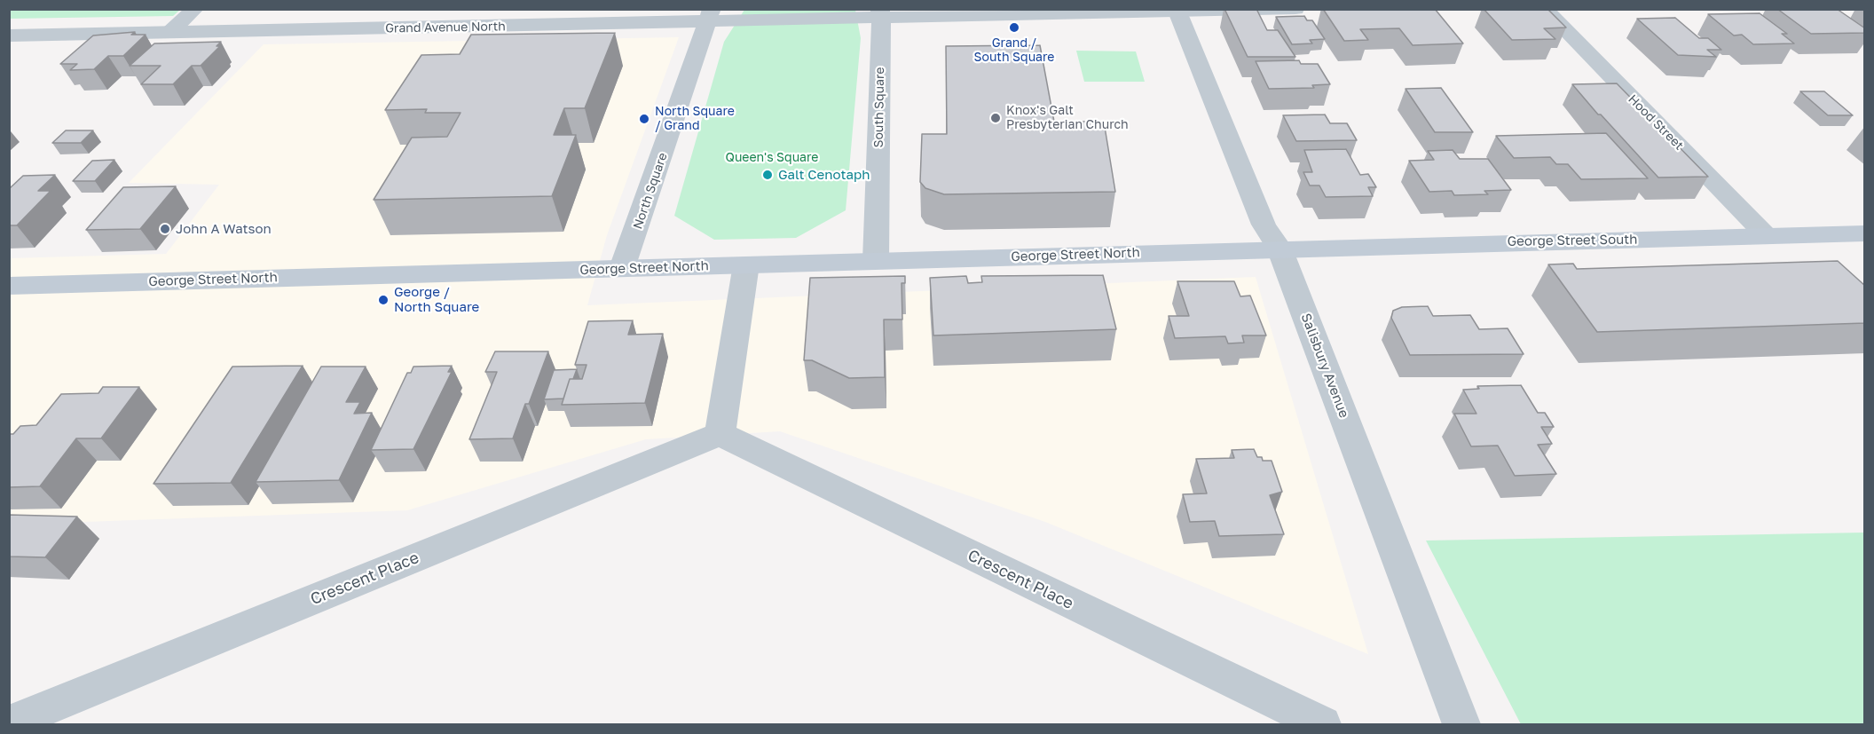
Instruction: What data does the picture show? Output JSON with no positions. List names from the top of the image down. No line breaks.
{"streets":{"main road":["George Street South","George Street North"],"street":["Grand Avenue North","South Square","Hood Street","North Square","Salisbury Avenue","Crescent Place"]},"crossings":[["Grand Avenue North","South Square"],["Grand Avenue North","North Square"],["Grand Avenue North","Salisbury Avenue"],["South Square","George Street North"],["Hood Street","George Street South"],["North Square","George Street North"],["George Street South","George Street North"],["George Street South","Salisbury Avenue"],["George Street North","Salisbury Avenue"]],"parks":["Queen's Square"],"places":["Grand / South Square","Knox's Galt Presbyterian Church","North Square / Grand","Galt Cenotaph","John A Watson","George / North Square"]}
